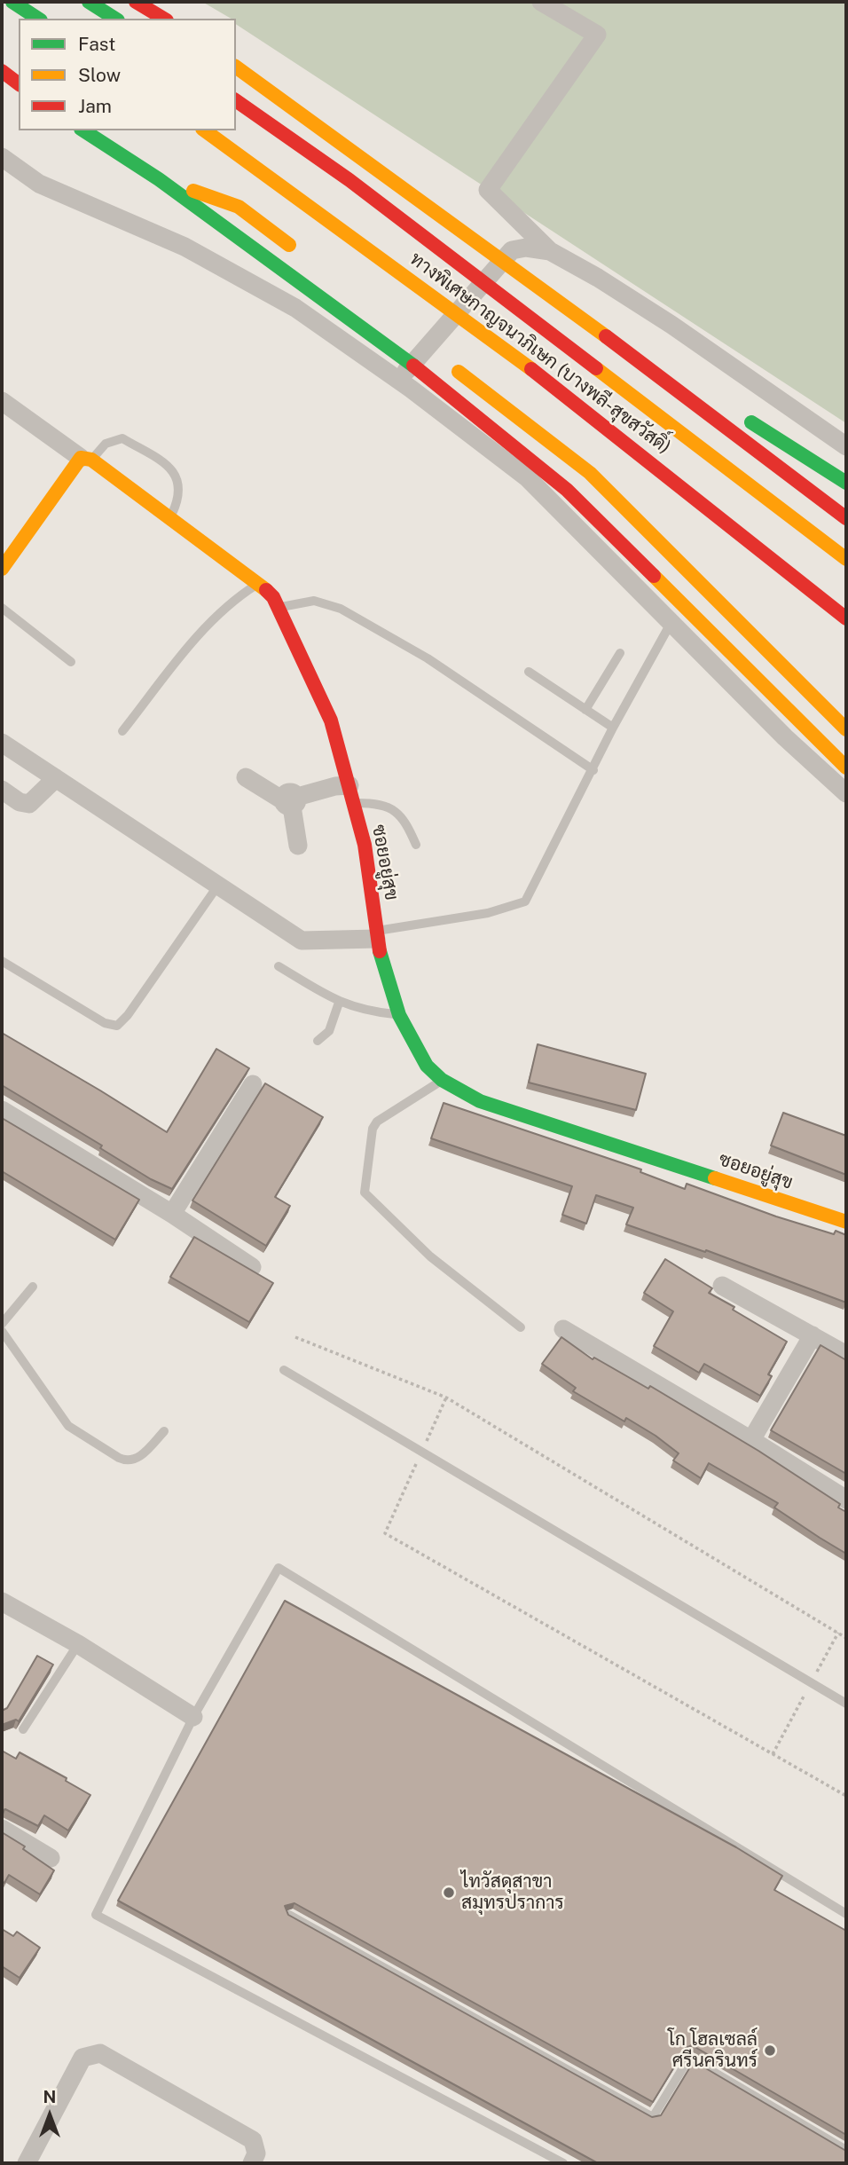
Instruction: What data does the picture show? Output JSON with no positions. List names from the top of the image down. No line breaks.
{"streets":{"main road":["ทางพิเศษกาญจนาภิเษก (บางพลี-สุขสวัสดิ์)","ซอยอยู่สุข"]},"places":["ไทวัสดุสาขา สมุทรปราการ","โก โฮลเซลล์ ศรีนครินทร์"],"legend":["Fast","Slow","Jam"],"north":"top"}
